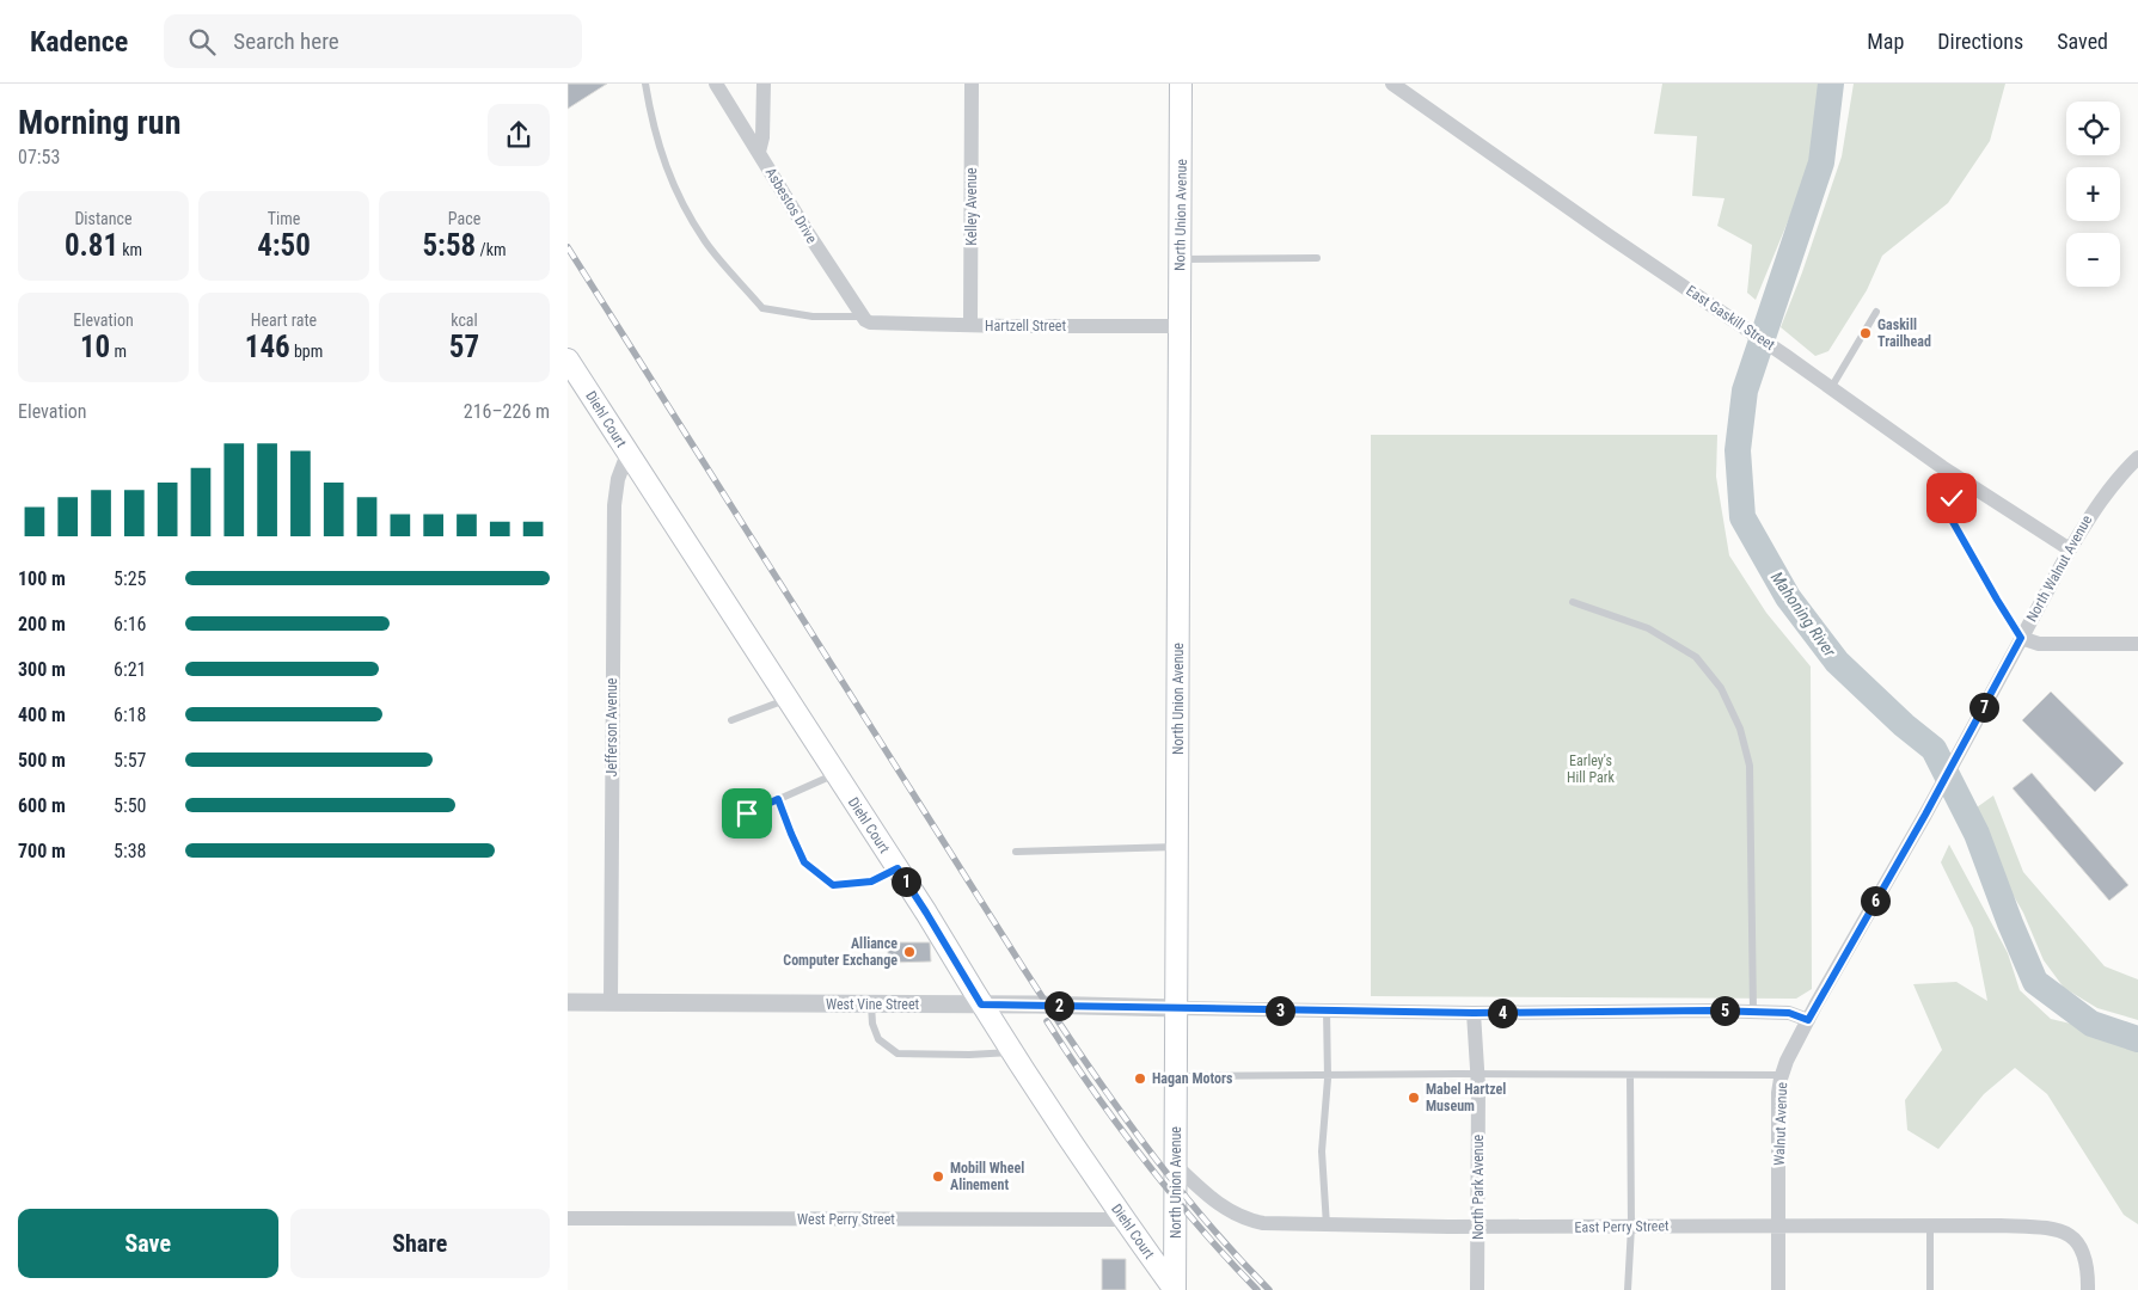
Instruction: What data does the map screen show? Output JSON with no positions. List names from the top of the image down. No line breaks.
{"streets":{"main road":["North Union Avenue","Diehl Court"],"street":["Asbestos Drive","Kelley Avenue","East Gaskill Street","Hartzell Street","North Walnut Avenue","Jefferson Avenue","West Vine Street","Walnut Avenue","North Park Avenue","West Perry Street","East Perry Street"]},"crossings":[["Asbestos Drive","Hartzell Street"],["Kelley Avenue","Hartzell Street"],["North Union Avenue","Hartzell Street"],["North Union Avenue","Diehl Court"],["North Union Avenue","West Vine Street"],["North Union Avenue","East Perry Street"],["East Gaskill Street","North Walnut Avenue"],["Diehl Court","Jefferson Avenue"],["Diehl Court","West Vine Street"],["Diehl Court","West Perry Street"],["North Walnut Avenue","Walnut Avenue"],["Jefferson Avenue","West Vine Street"],["Walnut Avenue","East Perry Street"],["North Park Avenue","East Perry Street"]],"water":["Mahoning River"],"parks":["Earley's Hill Park"],"places":["Gaskill Trailhead","Alliance Computer Exchange","Hagan Motors","Mabel Hartzel Museum","Mobill Wheel Alinement"],"page":{"header":"Kadence","search":"Search here","nav":["Map","Directions","Saved"],"heading":["Morning run","07:53"],"map_buttons":["+","−"],"stats":[["Distance","0.81 km"],["Time","4:50"],["Pace","5:58 /km"],["Elevation","10 m"],["Heart rate","146 bpm"],["kcal","57"]],"chart":["Elevation","216–226 m"],"list":[{"name":"100 m","note":"5:25"},{"name":"200 m","note":"6:16"},{"name":"300 m","note":"6:21"},{"name":"400 m","note":"6:18"},{"name":"500 m","note":"5:57"},{"name":"600 m","note":"5:50"},{"name":"700 m","note":"5:38"}],"pins":["7","1","6","2","3","5","4"],"buttons":["Save","Share"]}}
